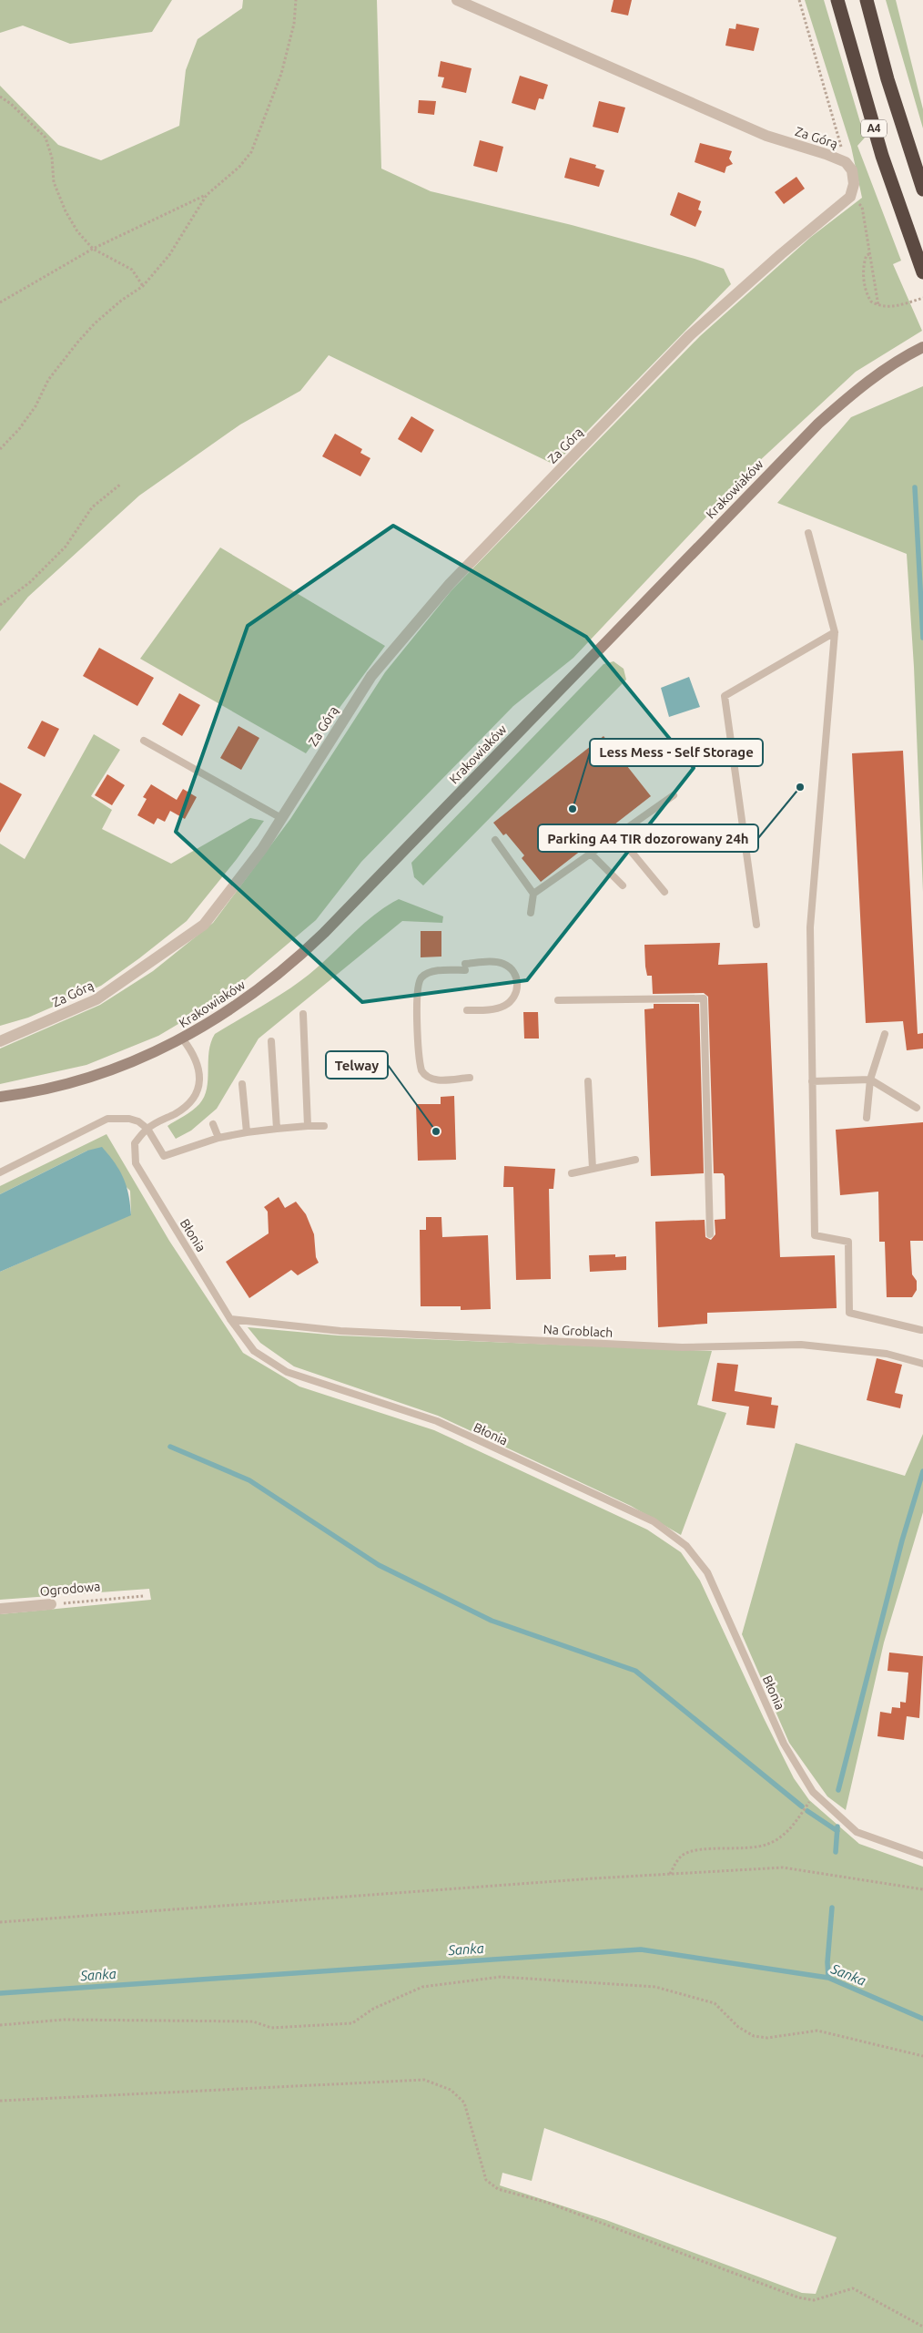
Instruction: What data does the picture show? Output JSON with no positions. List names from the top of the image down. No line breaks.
{"streets":{"highway":["A4"],"main road":["Krakowiaków"],"street":["Za Górą","Ogrodowa"],"lane":["Błonia","Na Groblach"]},"crossings":[["Krakowiaków","Błonia"],["Błonia","Na Groblach"]],"water":["Sanka"],"places":["Parking A4 TIR dozorowany 24h","Less Mess - Self Storage","Telway"]}
